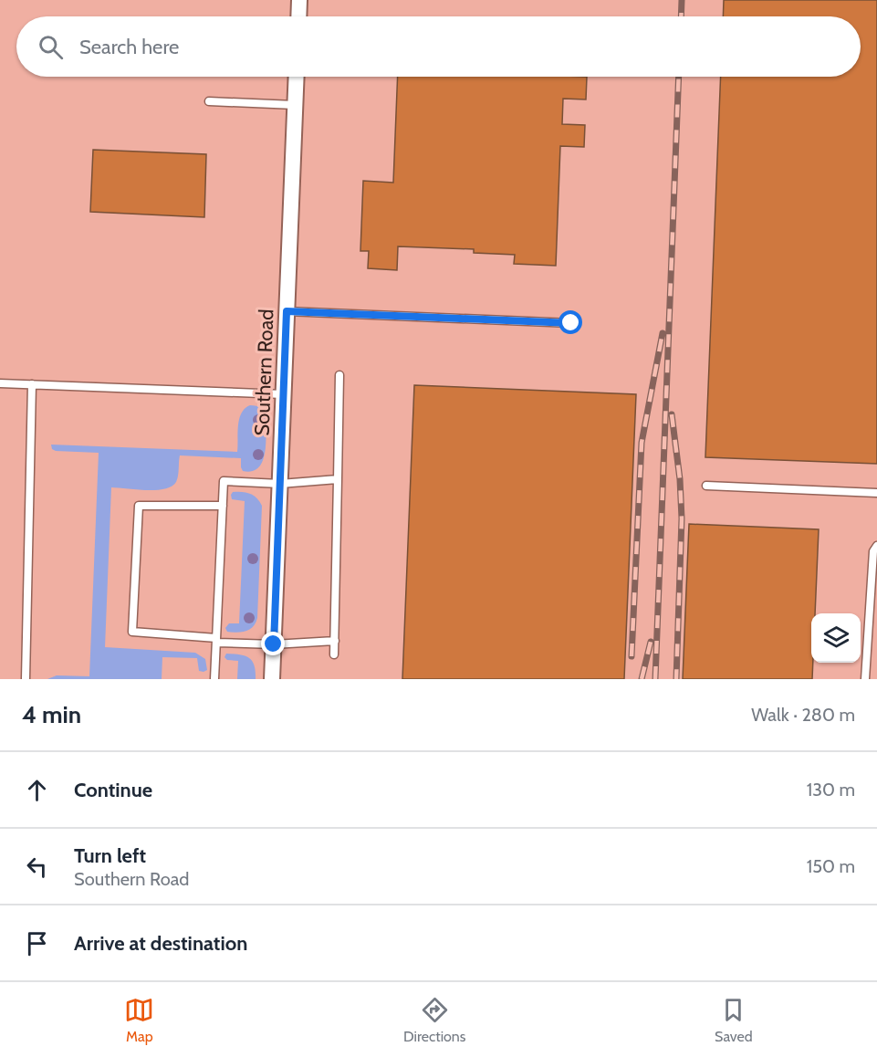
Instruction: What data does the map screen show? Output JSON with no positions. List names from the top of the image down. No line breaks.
{"streets":{"street":["Southern Road"]},"page":{"search":"Search here","heading":["4 min","Walk · 280 m"],"list":[["Continue","130 m"],["Turn left","Southern Road","150 m"],"Arrive at destination"],"nav":["Map","Directions","Saved"]}}
